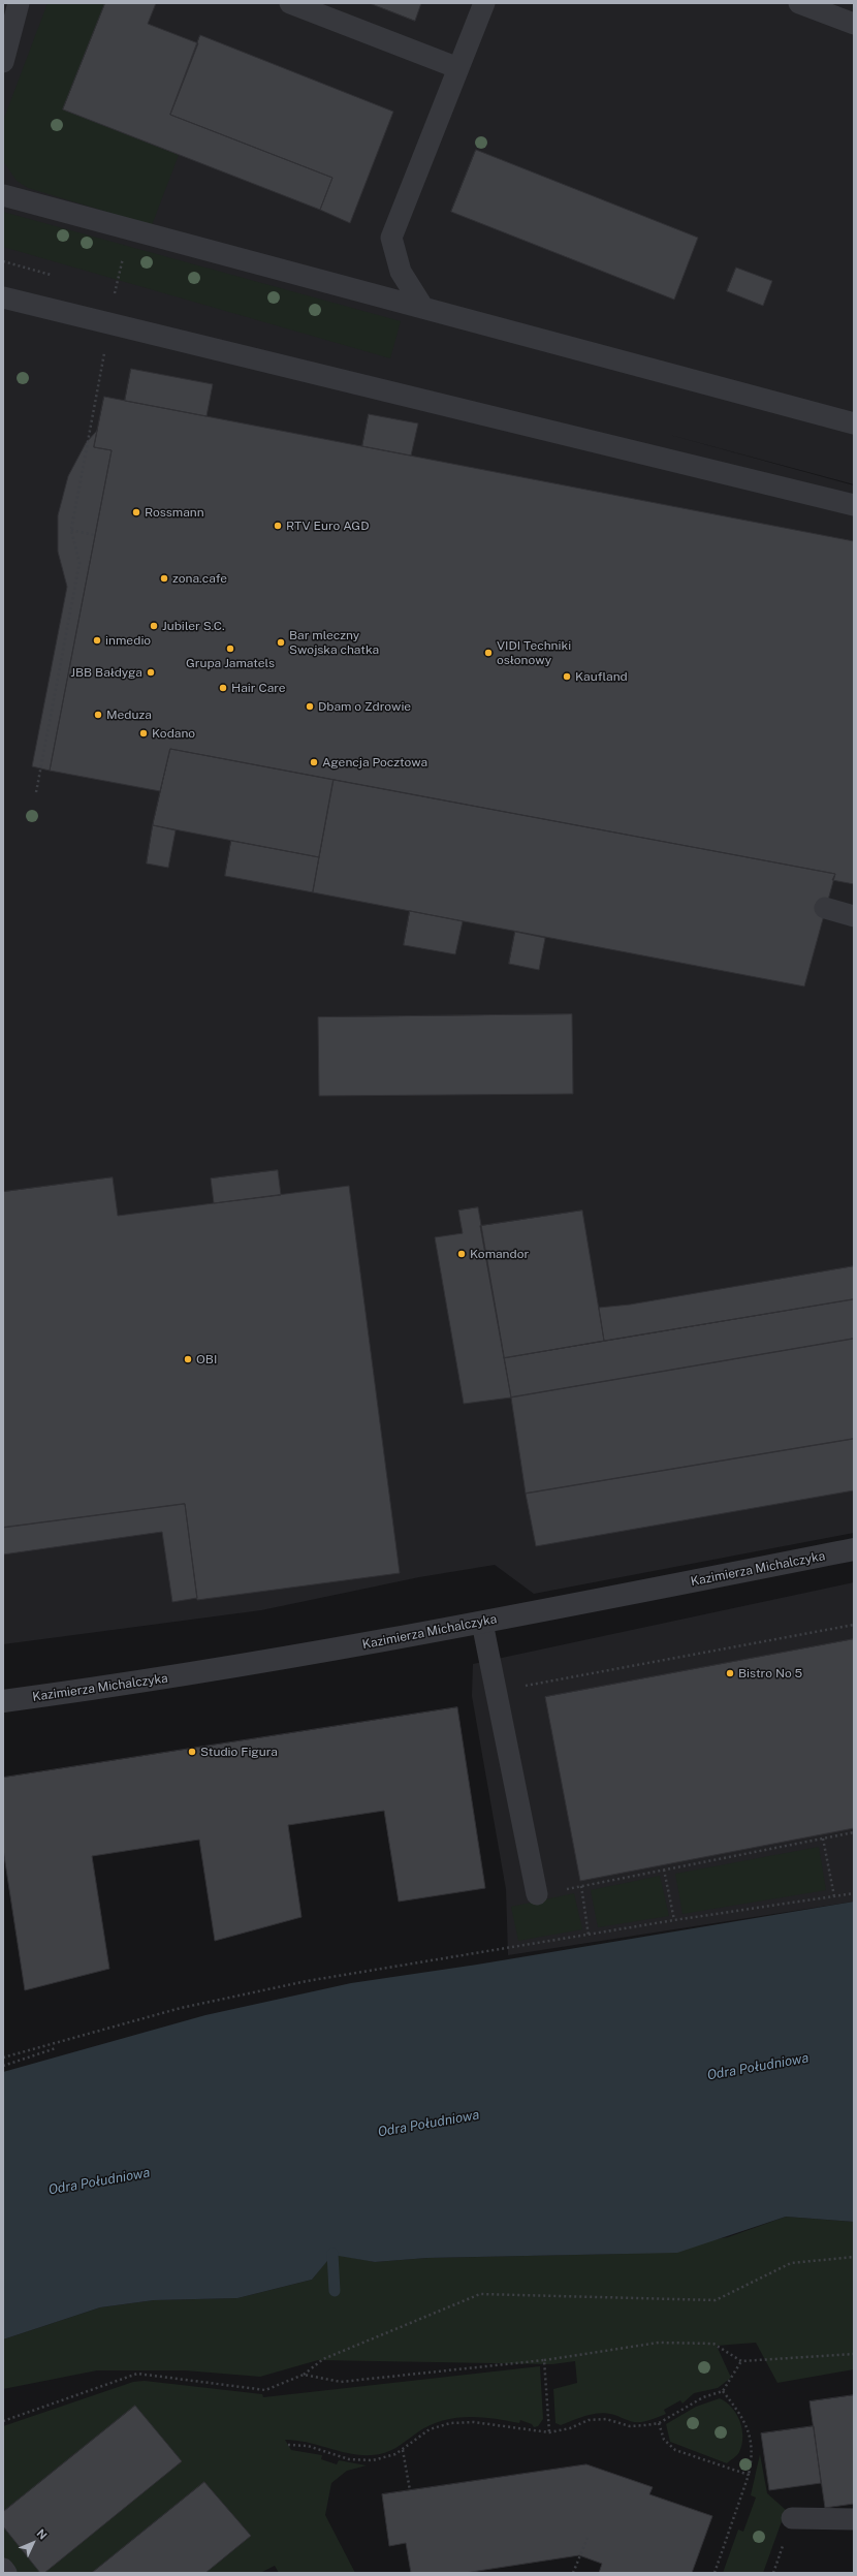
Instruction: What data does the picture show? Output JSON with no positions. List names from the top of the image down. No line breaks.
{"streets":{"street":["Kazimierza Michalczyka"]},"water":["Odra Południowa"],"places":["Rossmann","RTV Euro AGD","zona.cafe","Jubiler S.C.","inmedio","Bar mleczny Swojska chatka","Grupa Jamatels","VIDI Techniki osłonowy","JBB Bałdyga","Kaufland","Hair Care","Dbam o Zdrowie","Meduza","Kodano","Agencja Pocztowa","Komandor","OBI","Bistro No 5","Studio Figura"],"north":"top right"}
